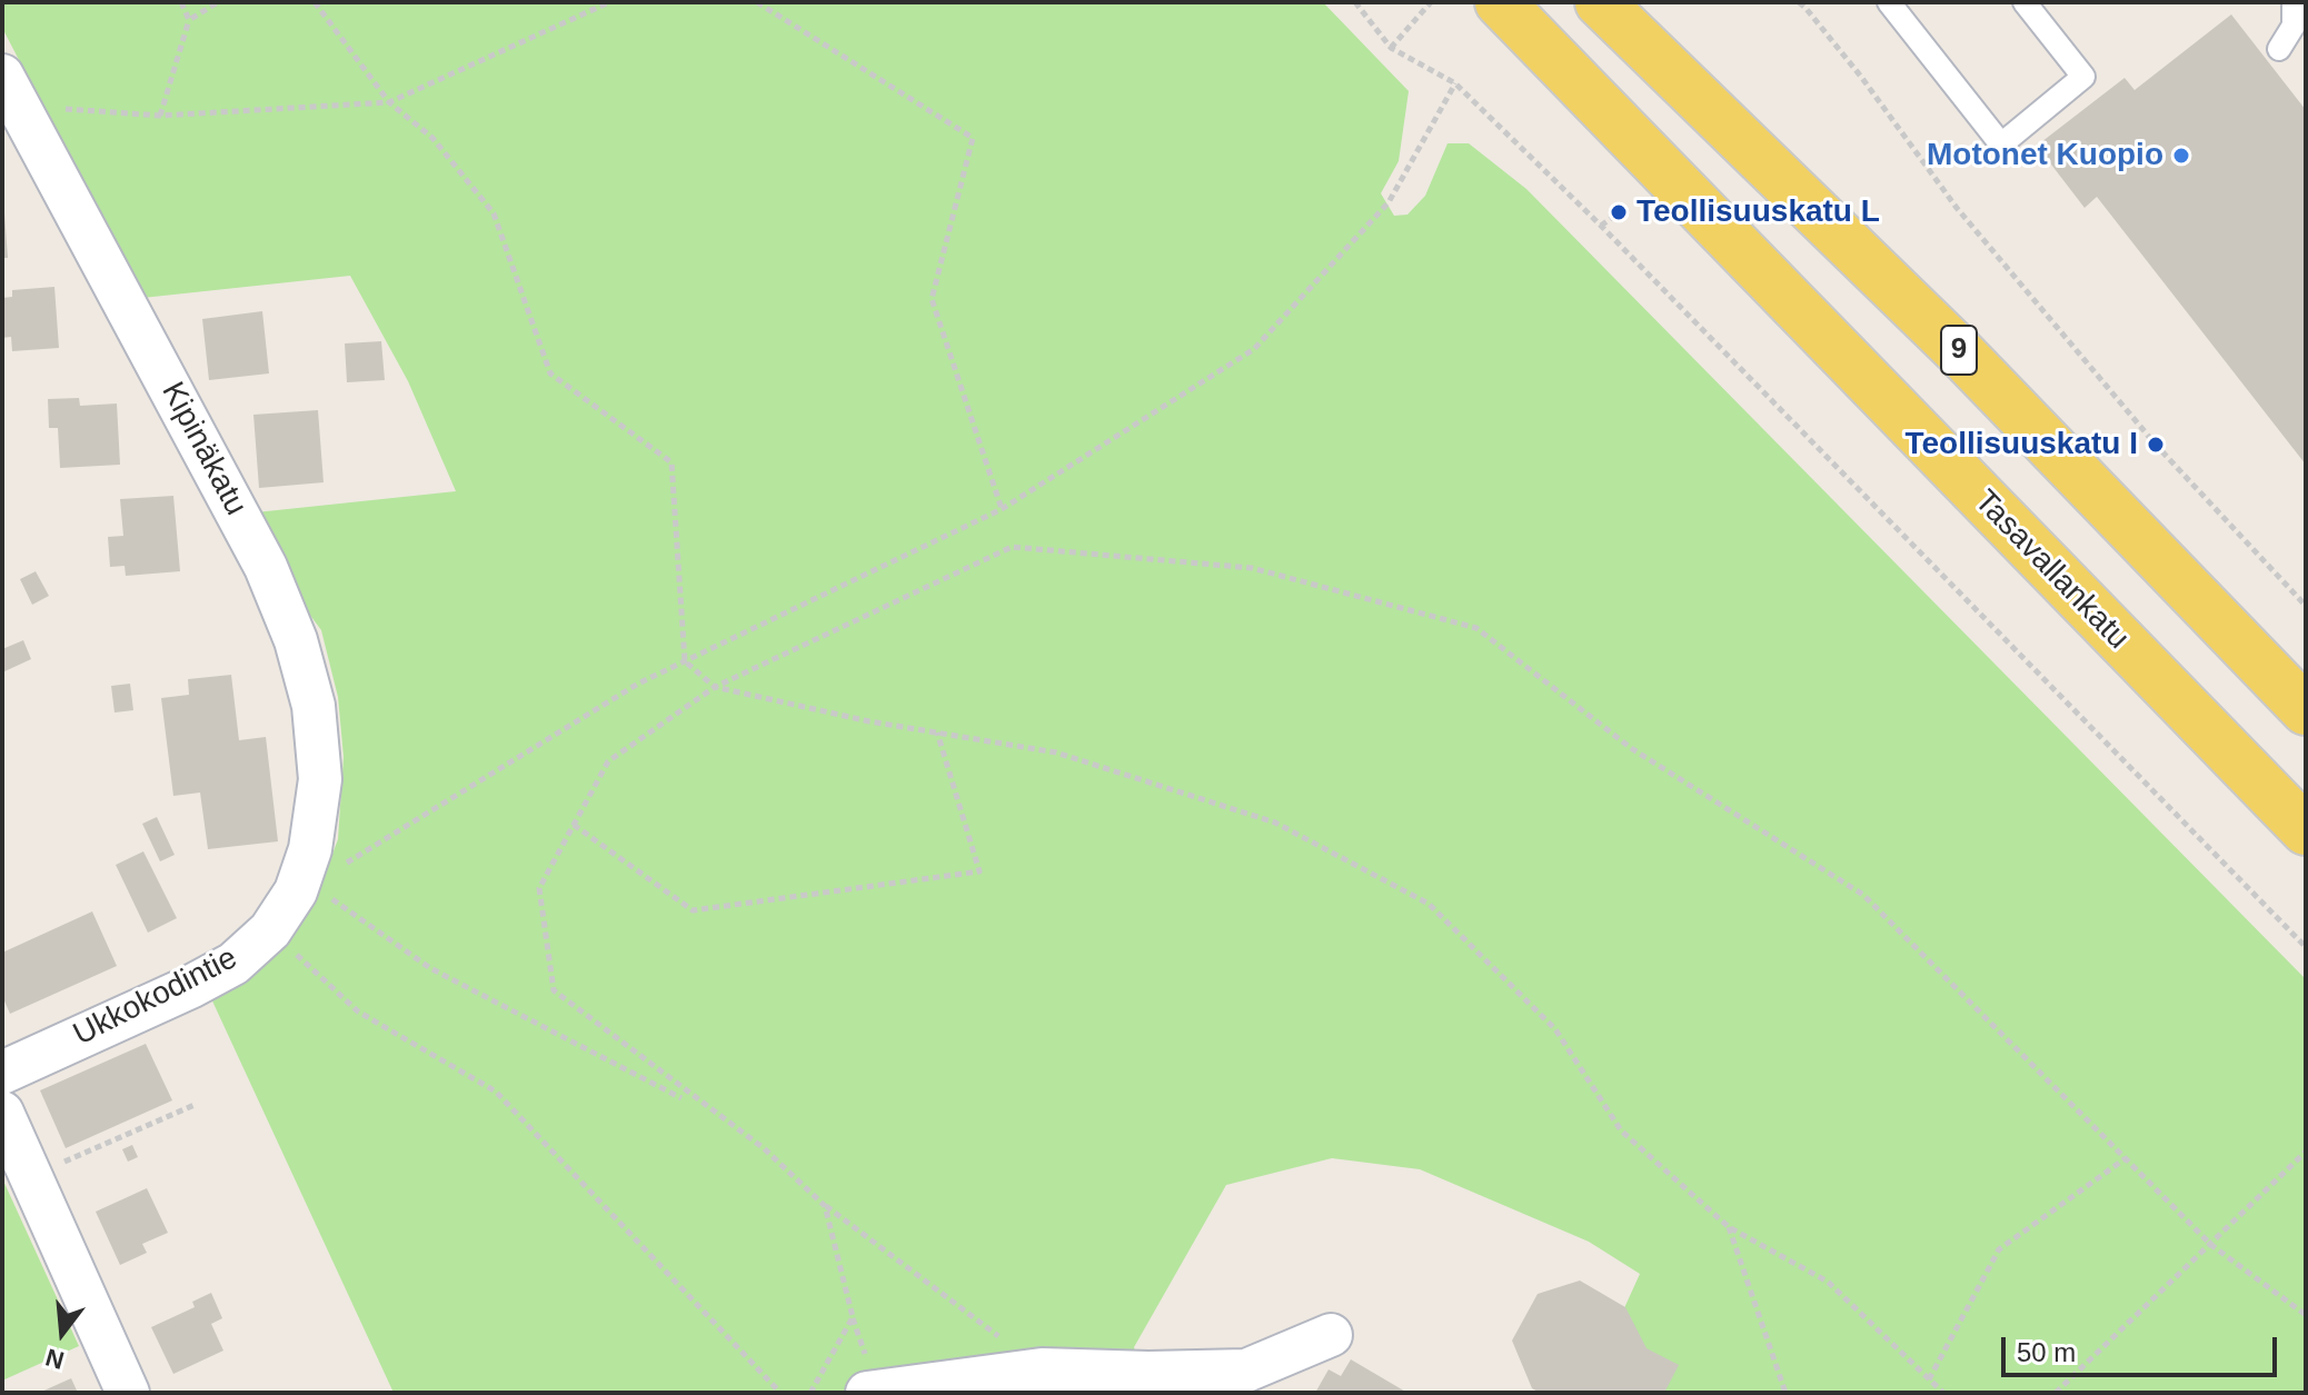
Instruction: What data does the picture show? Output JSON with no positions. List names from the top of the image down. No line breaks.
{"streets":{"main road":["9","Tasavallankatu"],"street":["Kipinäkatu","Ukkokodintie"]},"crossings":[["Kipinäkatu","Ukkokodintie"]],"places":["Motonet Kuopio","Teollisuuskatu L","Teollisuuskatu I"],"scale_bar":"50 m","north":"bottom"}
